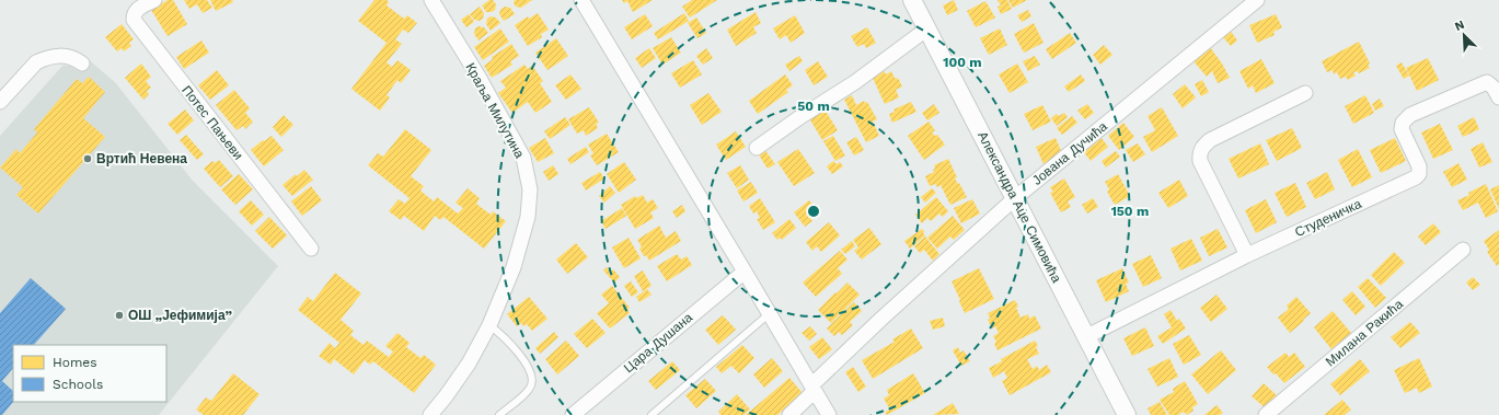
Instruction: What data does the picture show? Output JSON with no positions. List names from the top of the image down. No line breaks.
{"streets":{"street":["Краља Милутина","Потес Пањеви","Јована Дучића","Александра Аце Симовића","Студеничка","Милана Ракића","Цара Душана"]},"crossings":[["Јована Дучића","Александра Аце Симовића"],["Александра Аце Симовића","Студеничка"]],"places":["Вртић Невена","ОШ „Јефимија”"],"legend":["Homes","Schools"],"north":"top left","rings":["100 m","50 m","150 m"]}
